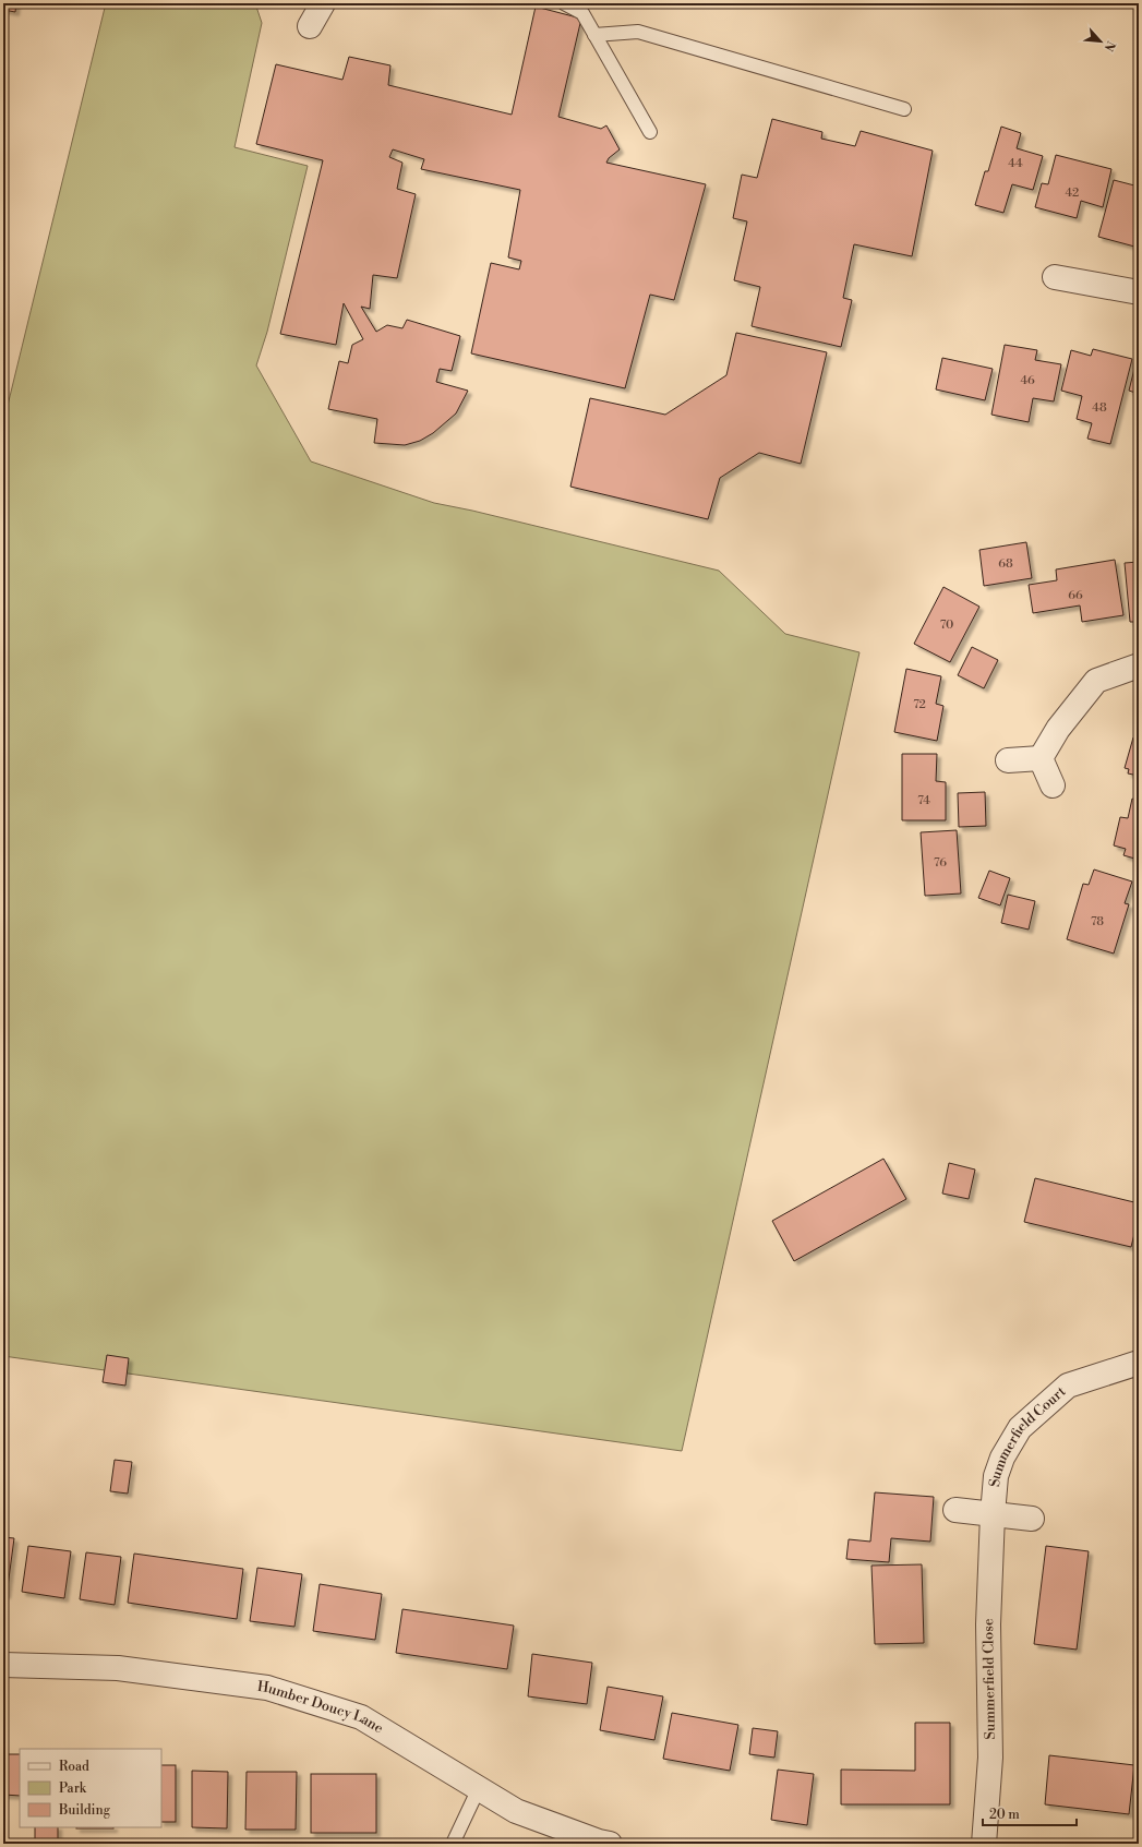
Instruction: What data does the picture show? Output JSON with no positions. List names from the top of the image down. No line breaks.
{"streets":{"street":["Summerfield Court","Summerfield Close","Humber Doucy Lane"]},"crossings":[["Summerfield Court","Summerfield Close"]],"house_numbers":["44","42","46","48","68","66","70","72","74","76","78"],"legend":["Road","Park","Building"],"scale_bar":"20 m","north":"bottom right"}
